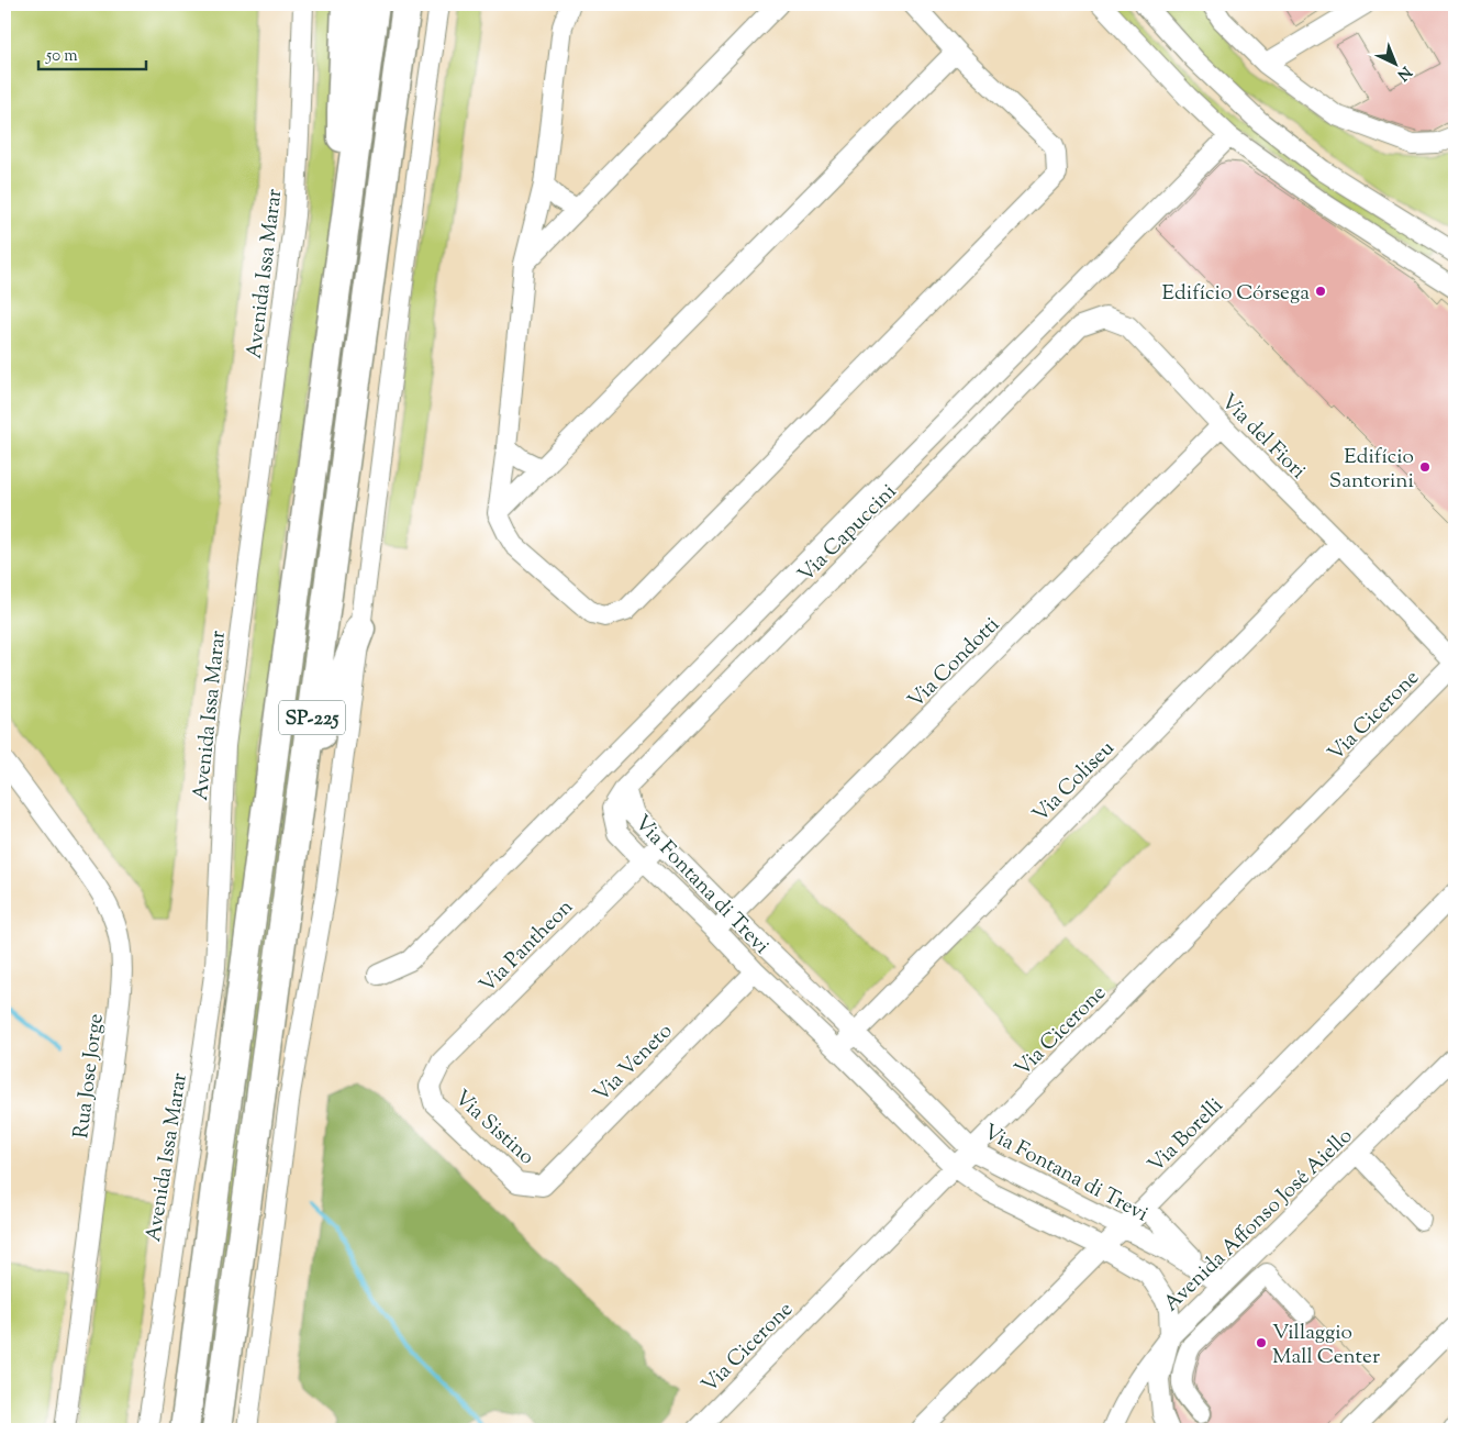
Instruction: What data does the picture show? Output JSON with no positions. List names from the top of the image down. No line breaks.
{"streets":{"highway":["SP-225"],"street":["Avenida Issa Marar","Via del Fiori","Via Capuccini","Via Condotti","Via Cicerone","Via Coliseu","Via Fontana di Trevi","Via Pantheon","Via Veneto","Rua Jose Jorge","Via Sistino","Via Borelli","Avenida Affonso José Aiello"]},"crossings":[["Via del Fiori","Via Capuccini"],["Via del Fiori","Via Condotti"],["Via del Fiori","Via Cicerone"],["Via del Fiori","Via Coliseu"],["Via Capuccini","Via Fontana di Trevi"],["Via Condotti","Via Fontana di Trevi"],["Via Cicerone","Via Fontana di Trevi"],["Via Coliseu","Via Fontana di Trevi"],["Via Fontana di Trevi","Via Pantheon"],["Via Fontana di Trevi","Via Veneto"],["Via Fontana di Trevi","Via Borelli"],["Via Fontana di Trevi","Avenida Affonso José Aiello"],["Via Pantheon","Via Sistino"],["Via Veneto","Via Sistino"]],"places":["Edifício Córsega","Edifício Santorini","Villaggio Mall Center"],"scale_bar":"50 m","north":"bottom right"}
